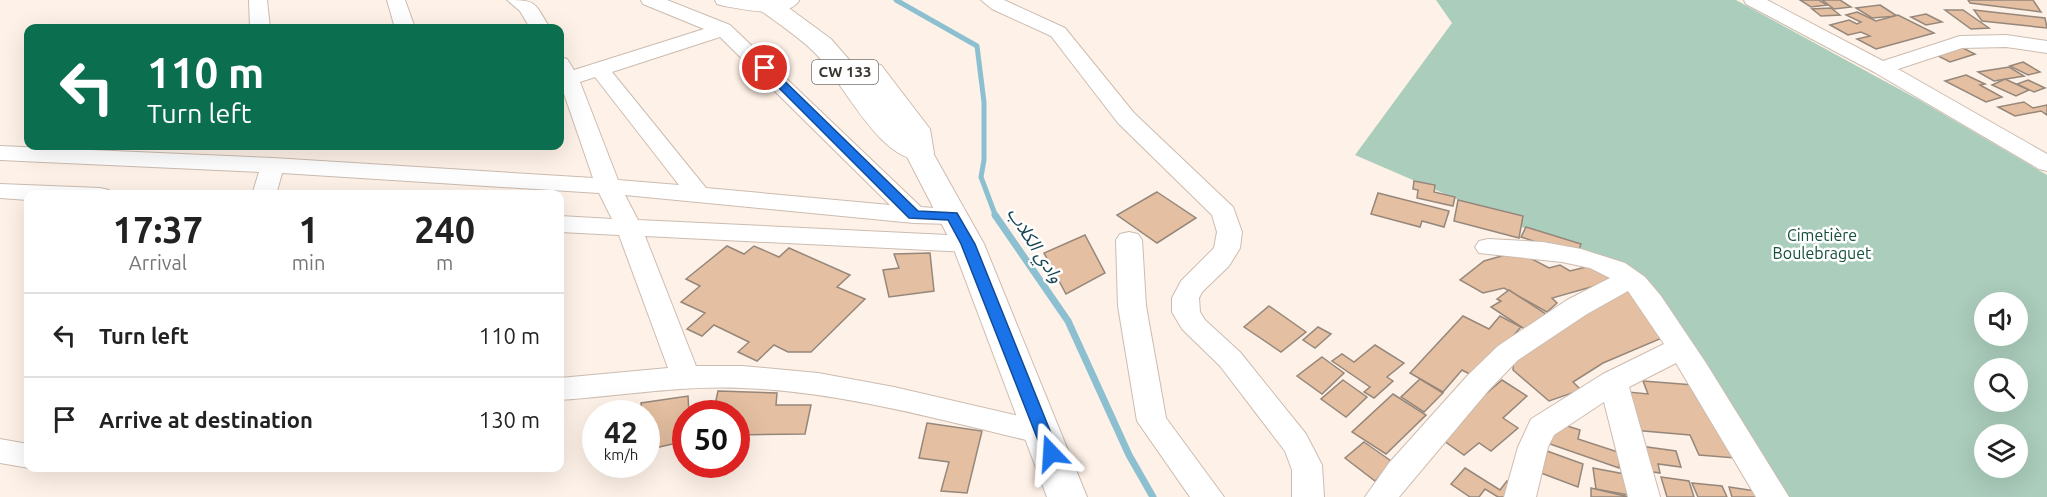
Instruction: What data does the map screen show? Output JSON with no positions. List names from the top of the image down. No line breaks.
{"streets":{"highway":["CW 133"]},"water":["وادي الكلاب"],"parks":["Cimetière Boulebraguet"],"page":{"turn":["110 m","Turn left"],"eta":["17:37","Arrival","1","min","240","m"],"list":[{"name":"Turn left","value":"110 m"},{"name":"Arrive at destination","value":"130 m"}],"speed":"42 km/h","limit":"50"}}
